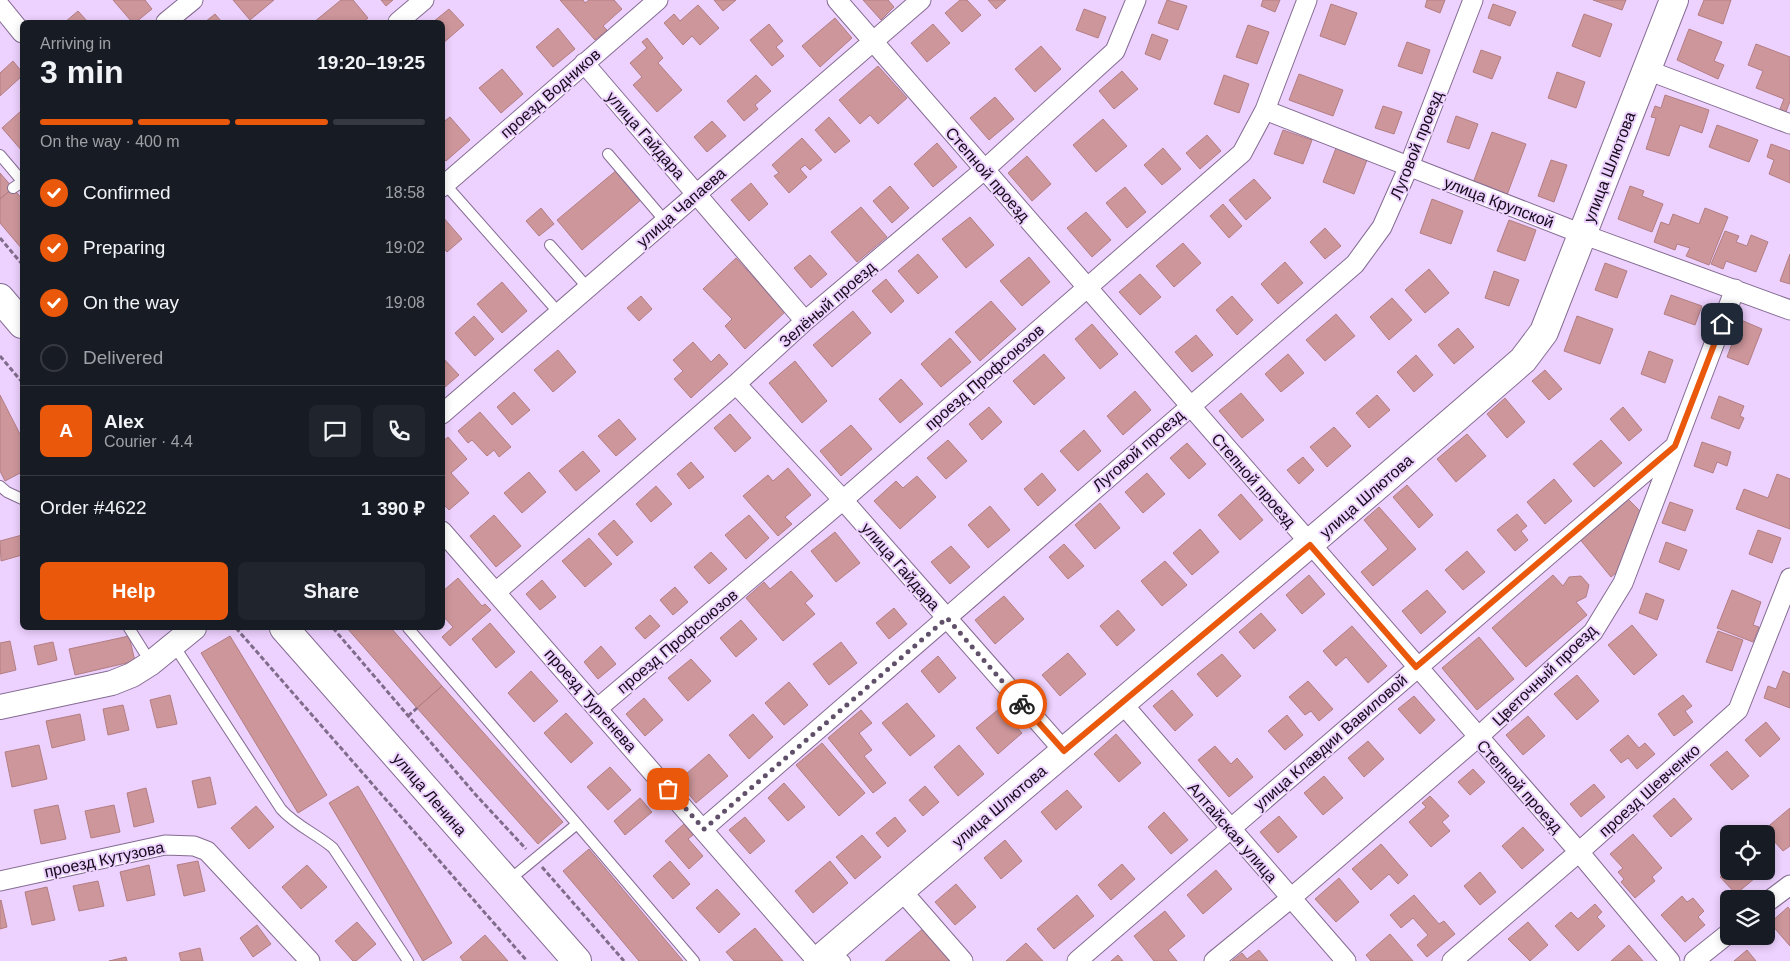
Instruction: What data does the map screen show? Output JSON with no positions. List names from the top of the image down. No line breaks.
{"streets":{"main road":["улица Шлютова","улица Ленина"],"street":["проезд Водников","улица Гайдара","Луговой проезд","Степной проезд","улица Крупской","улица Чапаева","Зелёный проезд","проезд Профсоюзов","Цветочный проезд","проезд Тургенева","улица Клавдии Вавиловой","проезд Шевченко","Алтайская улица","проезд Кутузова"]},"crossings":[["проезд Водников","улица Гайдара"],["улица Гайдара","Луговой проезд"],["улица Гайдара","улица Шлютова"],["улица Гайдара","улица Чапаева"],["улица Гайдара","Зелёный проезд"],["улица Гайдара","проезд Профсоюзов"],["Луговой проезд","Степной проезд"],["Луговой проезд","улица Крупской"],["Луговой проезд","проезд Тургенева"],["улица Шлютова","Степной проезд"],["улица Шлютова","улица Крупской"],["улица Шлютова","проезд Тургенева"],["улица Шлютова","Алтайская улица"],["Степной проезд","улица Чапаева"],["Степной проезд","Зелёный проезд"],["Степной проезд","проезд Профсоюзов"],["Степной проезд","Цветочный проезд"],["Степной проезд","улица Клавдии Вавиловой"],["Степной проезд","проезд Шевченко"],["улица Крупской","проезд Профсоюзов"],["улица Крупской","Цветочный проезд"],["Зелёный проезд","проезд Тургенева"],["проезд Профсоюзов","проезд Тургенева"],["Цветочный проезд","улица Клавдии Вавиловой"],["Цветочный проезд","Алтайская улица"],["улица Клавдии Вавиловой","Алтайская улица"]],"page":{"heading":["3 min","Arriving in","19:20–19:25"],"panel":["Alex","Courier · 4.4","Order #4622","1 390 ₽"],"bar":"On the way · 400 m","list":[["Confirmed","18:58"],["Preparing","19:02"],["On the way","19:08"],"Delivered"],"round":"A","buttons":["Help","Share"]}}
